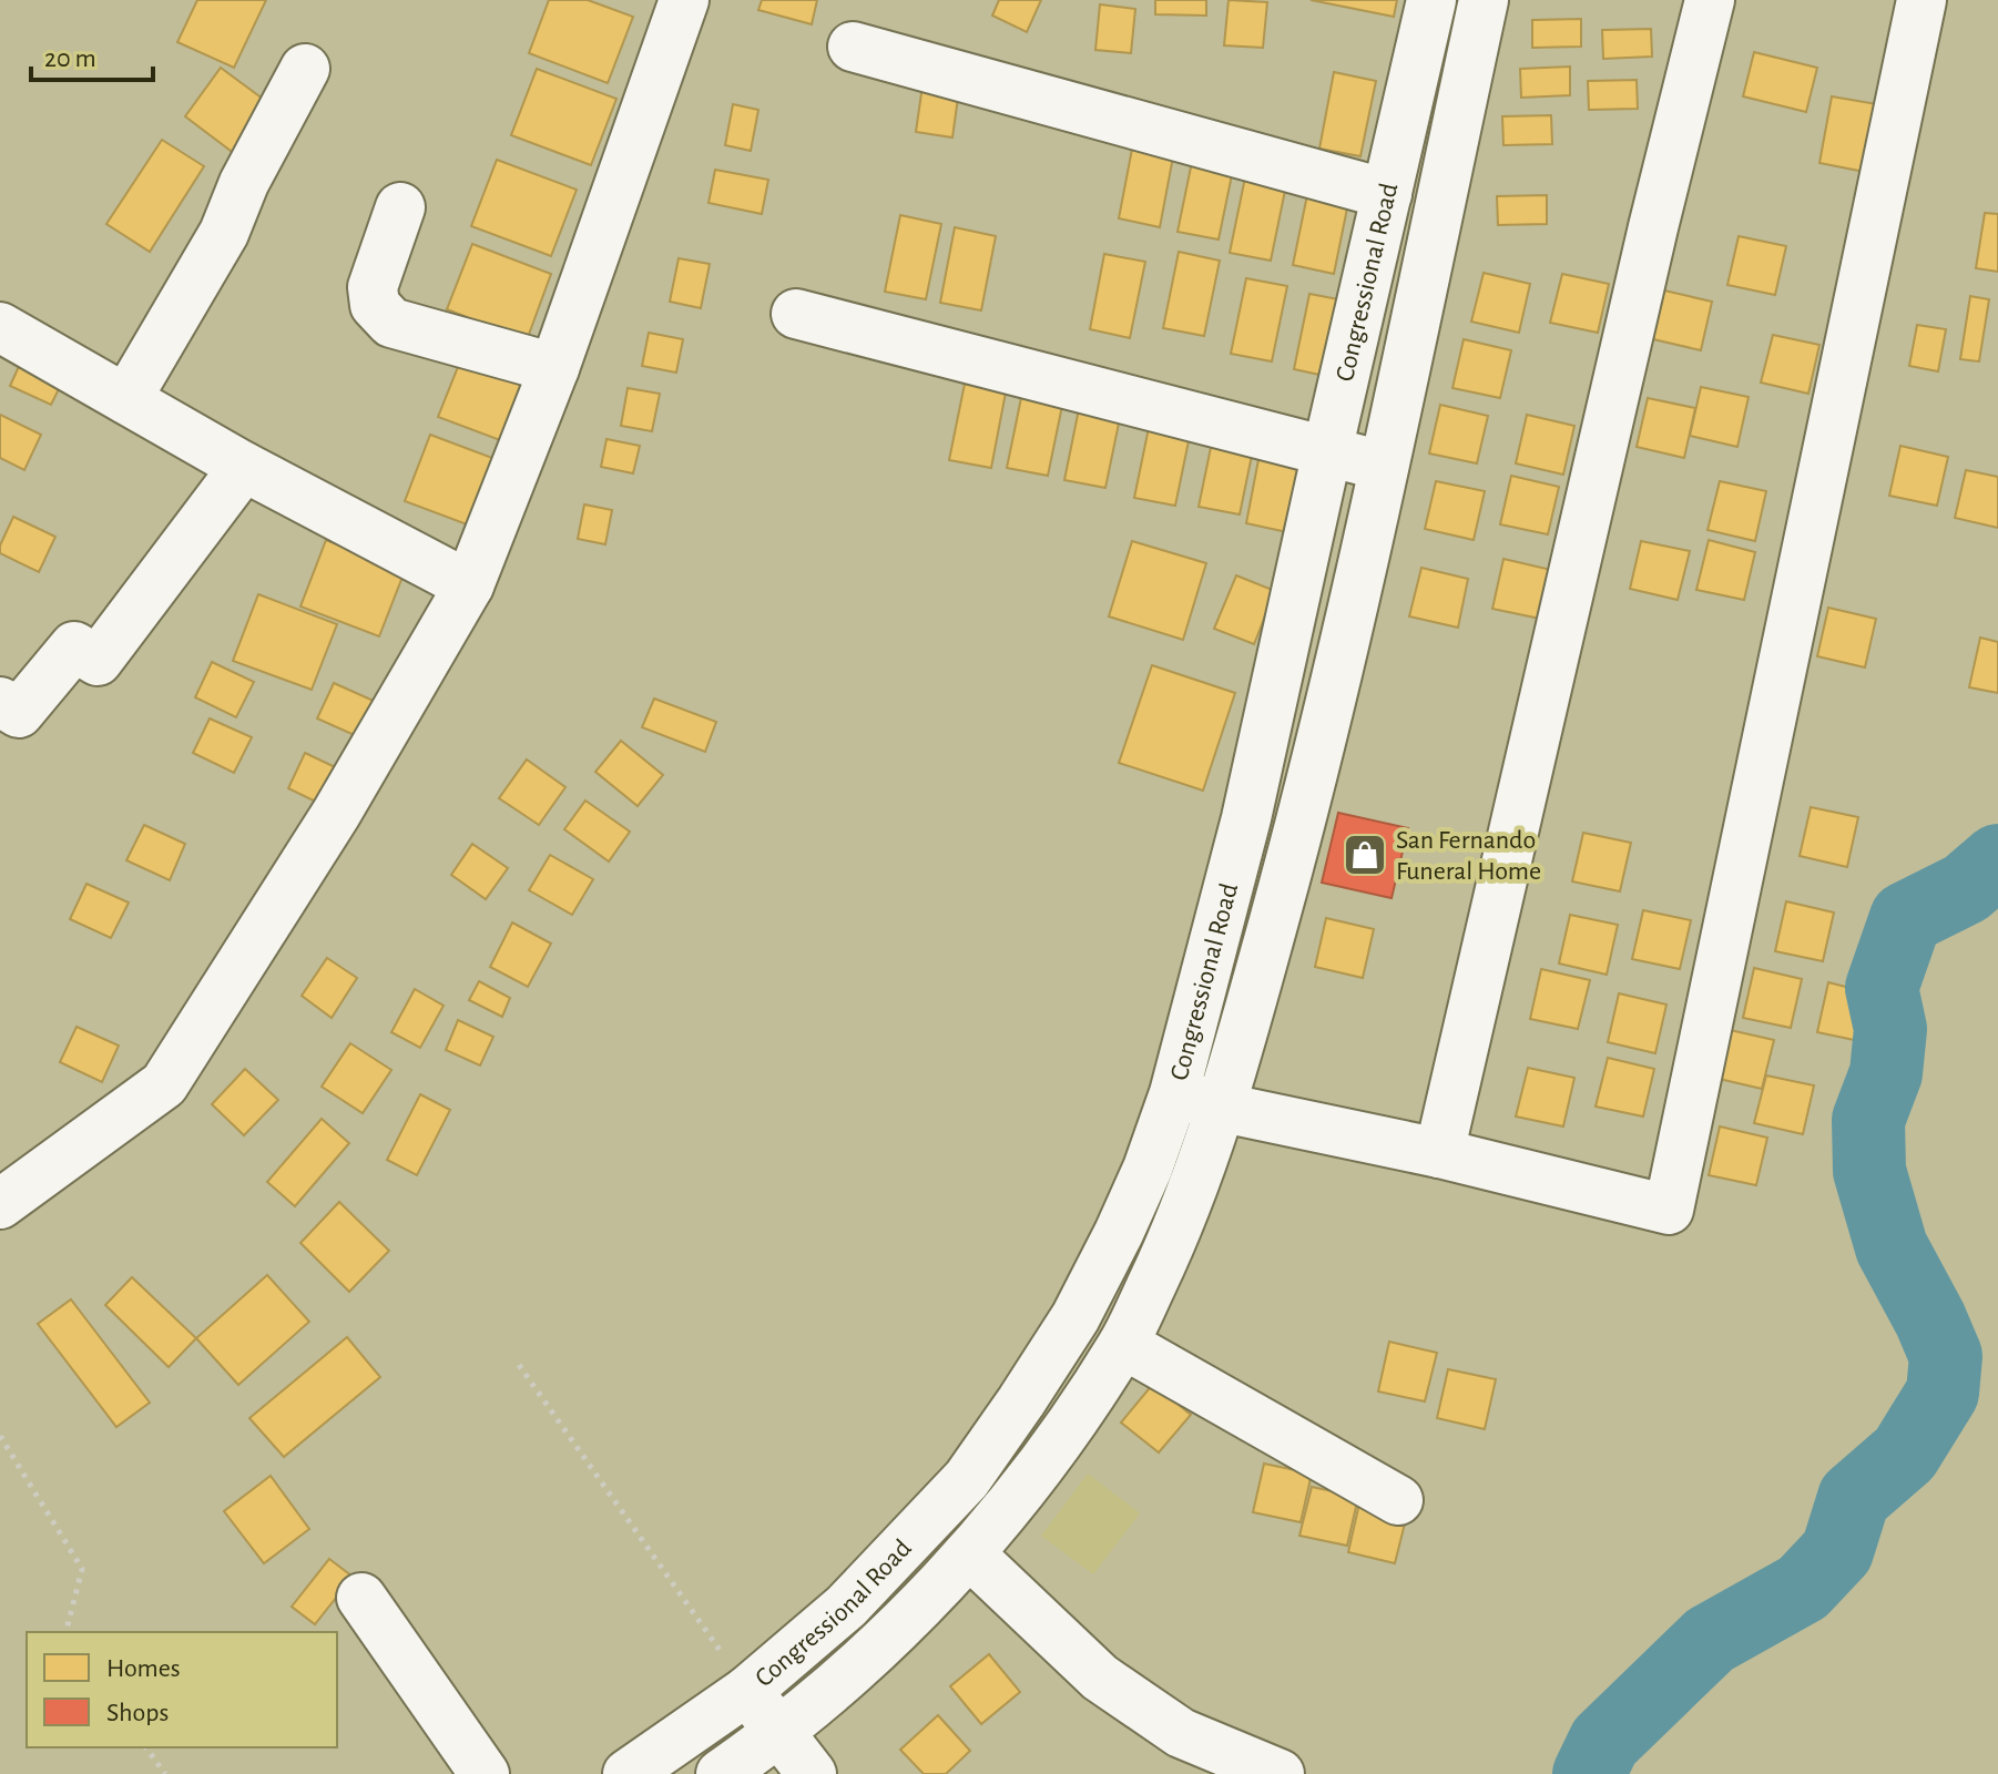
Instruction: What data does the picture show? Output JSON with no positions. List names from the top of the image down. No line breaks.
{"streets":{"street":["Congressional Road"]},"places":{"shop":["San Fernando Funeral Home"]},"legend":["Homes","Shops"],"scale_bar":"20 m"}
